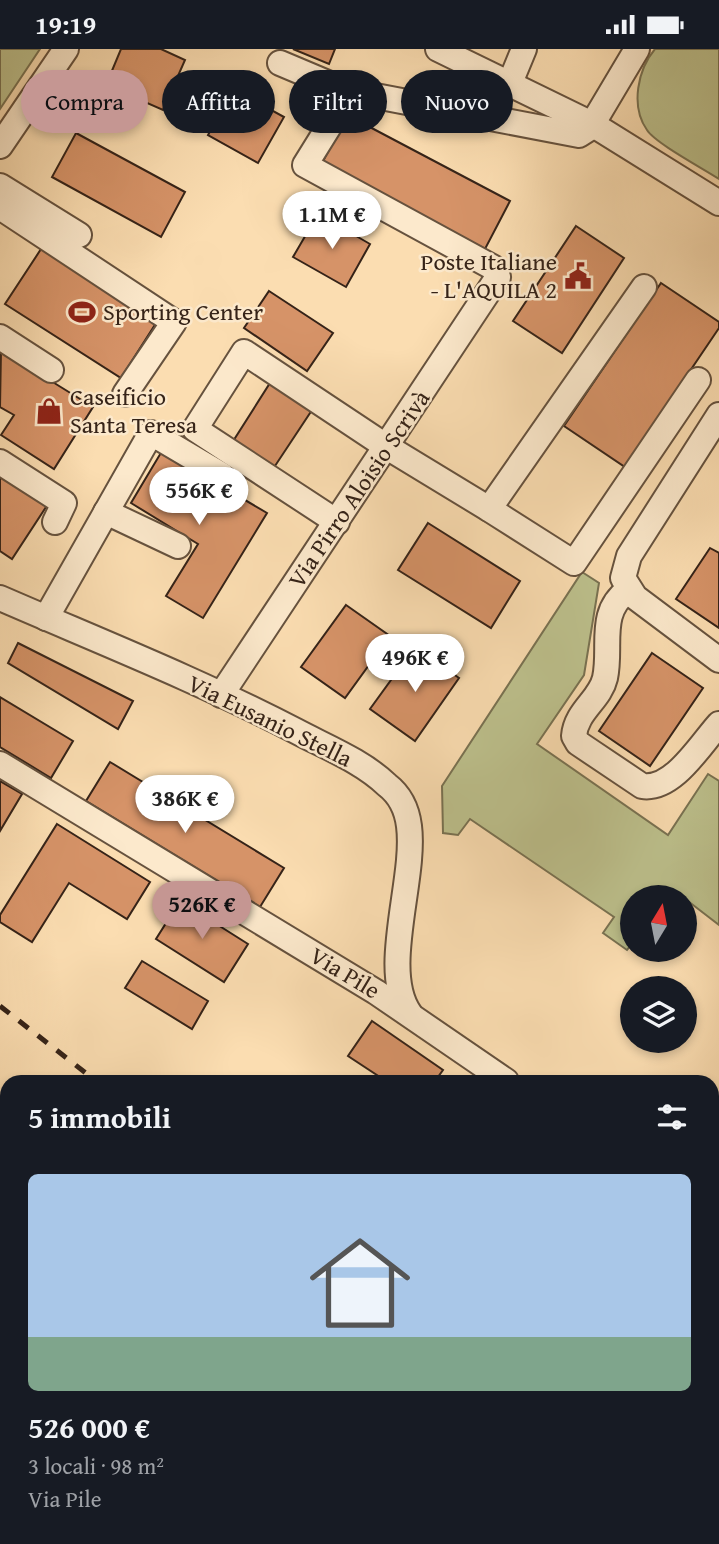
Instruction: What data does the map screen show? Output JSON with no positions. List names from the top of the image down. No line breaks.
{"streets":{"street":["Via Pirro Aloisio Scrivà","Via Eusanio Stella","Via Pile"]},"crossings":[["Via Pirro Aloisio Scrivà","Via Eusanio Stella"],["Via Eusanio Stella","Via Pile"]],"places":{"public building":["Poste Italiane - L'AQUILA 2"],"sports":["Sporting Center"],"shop":["Caseificio Santa Teresa"]},"north":"top","page":{"status":"19:19","chip":["Compra","Affitta","Filtri","Nuovo"],"price":["1.1M €","556K €","496K €","386K €","526K €"],"heading":"5 immobili","list":[{"name":"526 000 €","note":"3 locali · 98 m² · Via Pile"}]}}
